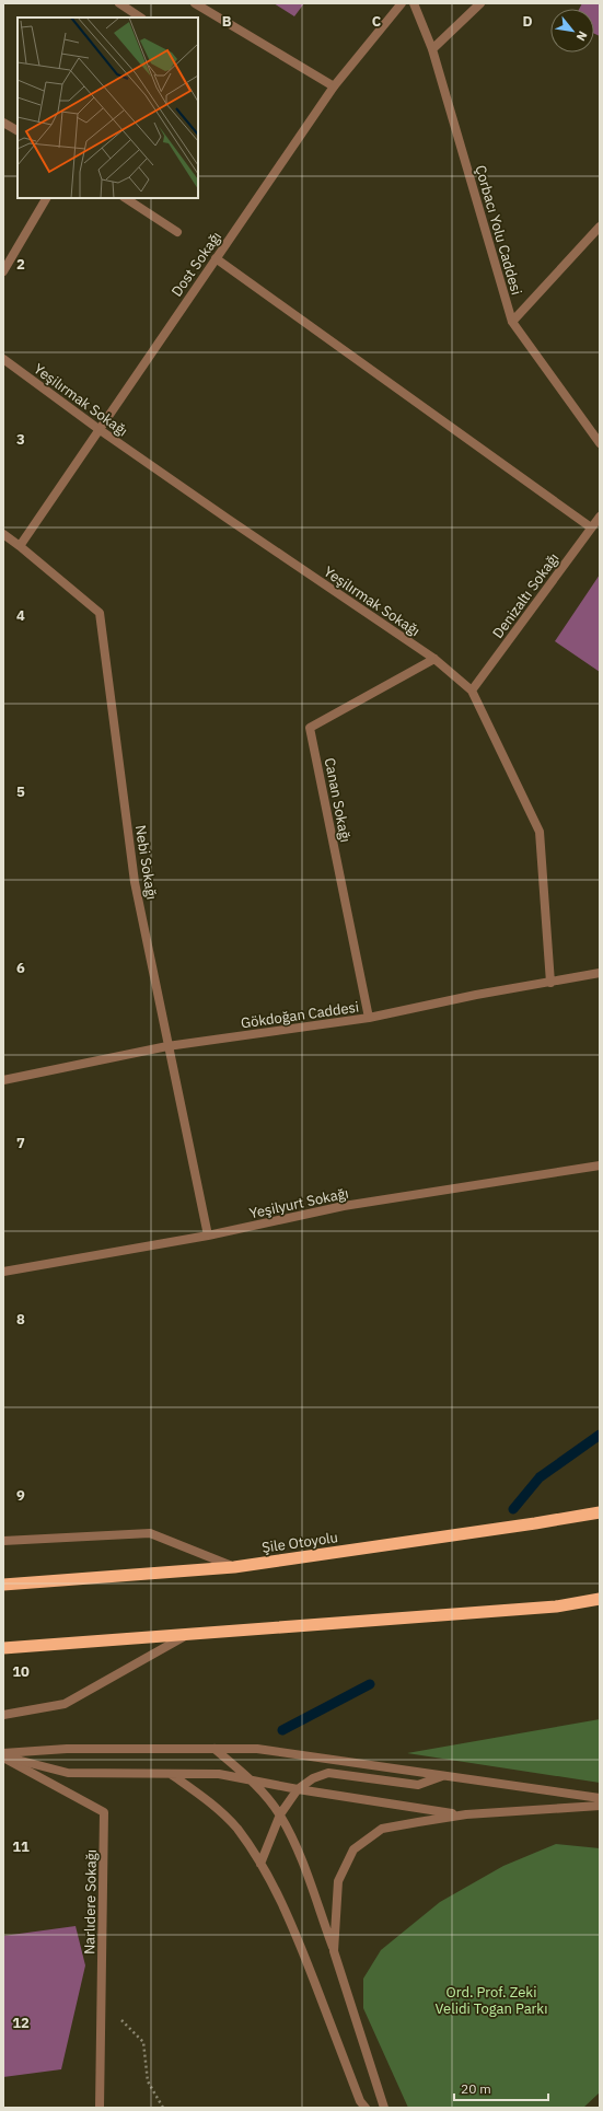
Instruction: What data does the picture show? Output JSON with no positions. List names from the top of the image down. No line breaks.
{"streets":{"highway":["Şile Otoyolu"],"street":["Çorbacı Yolu Caddesi","Dost Sokağı","Yeşilırmak Sokağı","Denizaltı Sokağı","Canan Sokağı","Nebi Sokağı","Gökdoğan Caddesi","Yeşilyurt Sokağı","Narlıdere Sokağı"]},"crossings":[["Dost Sokağı","Yeşilırmak Sokağı"],["Dost Sokağı","Nebi Sokağı"],["Yeşilırmak Sokağı","Denizaltı Sokağı"],["Yeşilırmak Sokağı","Canan Sokağı"],["Yeşilırmak Sokağı","Gökdoğan Caddesi"],["Canan Sokağı","Gökdoğan Caddesi"],["Nebi Sokağı","Gökdoğan Caddesi"],["Nebi Sokağı","Yeşilyurt Sokağı"]],"parks":["Ord. Prof. Zeki Velidi Togan Parkı"],"scale_bar":"20 m","north":"bottom right","grid":{"columns":["B","C","D"],"rows":["2","3","4","5","6","7","8","9","10","11","12"]}}
